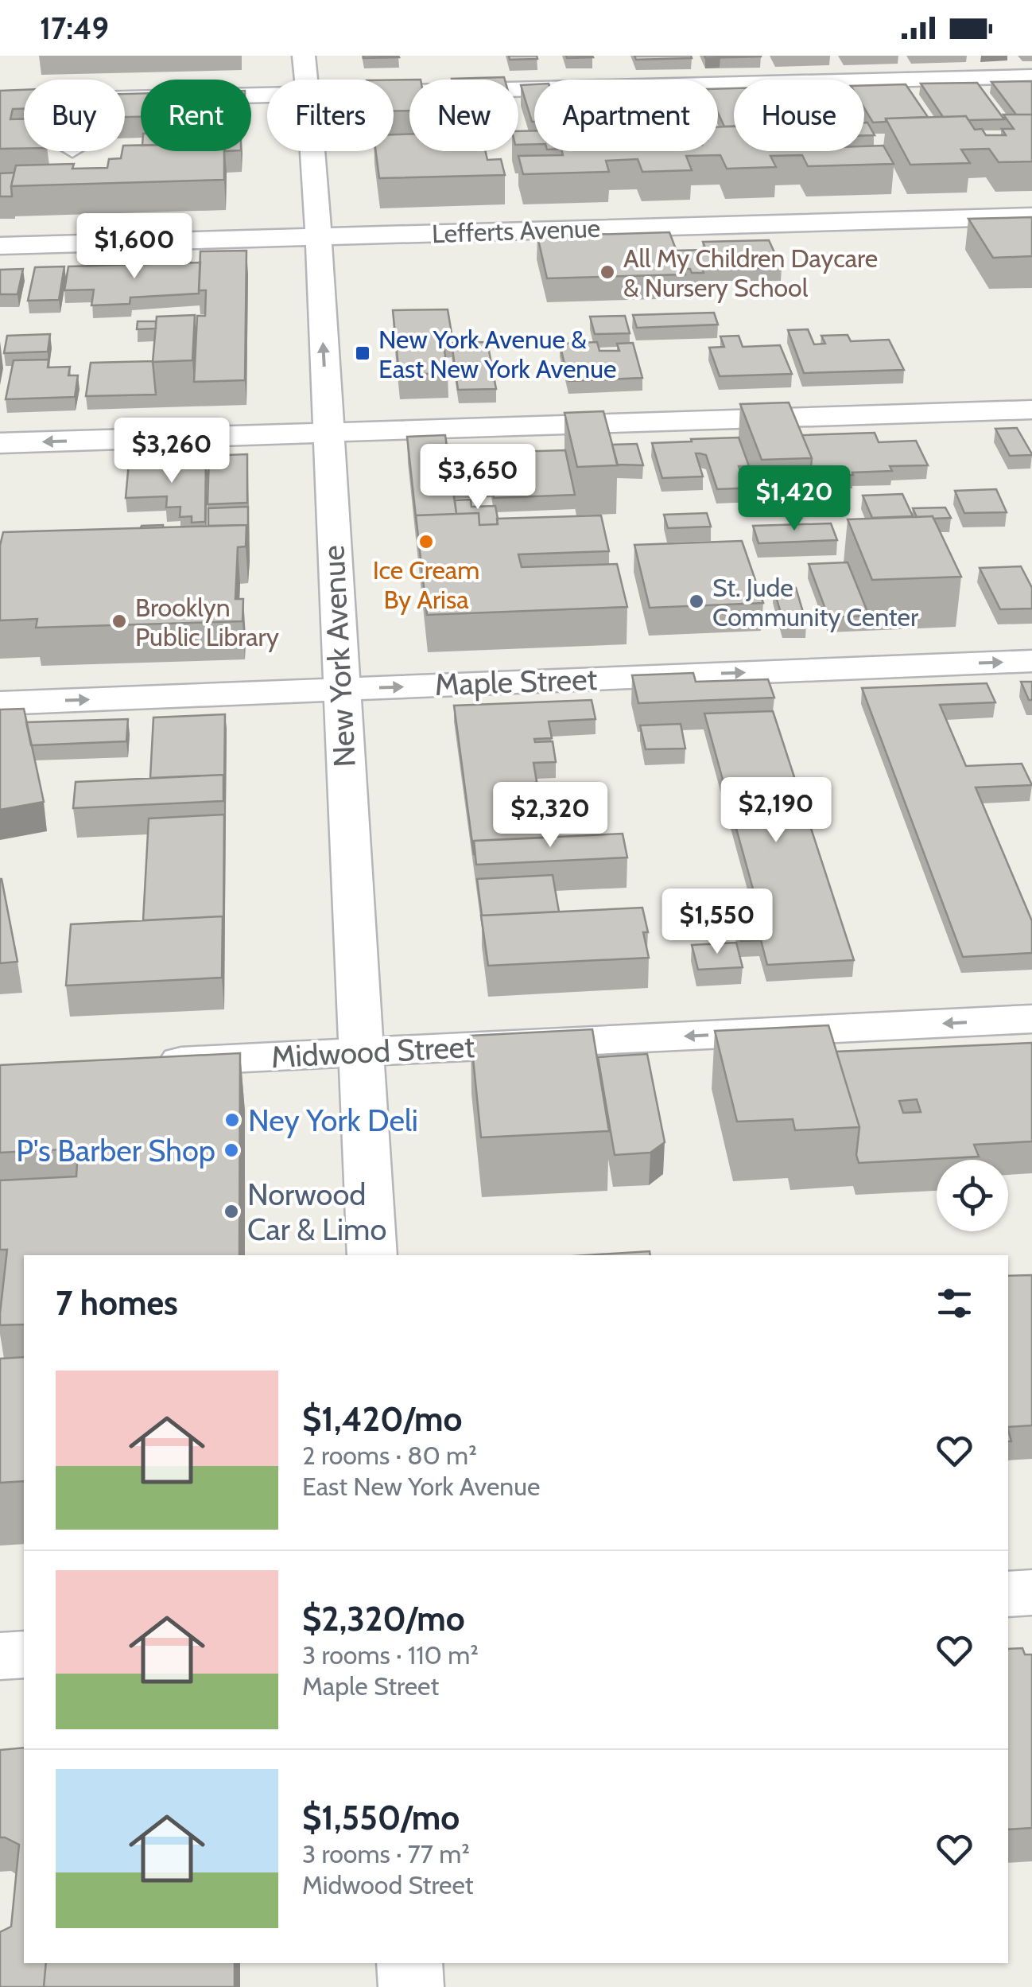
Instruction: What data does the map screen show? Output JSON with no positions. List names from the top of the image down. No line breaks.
{"streets":{"street":["Lefferts Avenue","New York Avenue","Maple Street","Midwood Street"]},"crossings":[["Lefferts Avenue","New York Avenue"],["New York Avenue","Maple Street"],["New York Avenue","Midwood Street"]],"one_way":["Midwood Street"],"places":{"other":["All My Children Daycare & Nursery School","Ice Cream By Arisa","St. Jude Community Center","Brooklyn Public Library","Ney York Deli","P's Barber Shop","Norwood Car & Limo"],"transit":["New York Avenue & East New York Avenue"]},"page":{"status":"17:49","chip":["Buy","Rent","Filters","New","Apartment","House"],"price":["$1,600","$3,260","$3,650","$1,420","$2,190","$2,320","$1,550"],"heading":"7 homes","list":[{"name":"$1,420/mo","note":"2 rooms · 80 m² · East New York Avenue"},{"name":"$2,320/mo","note":"3 rooms · 110 m² · Maple Street"},{"name":"$1,550/mo","note":"3 rooms · 77 m² · Midwood Street"}]}}
